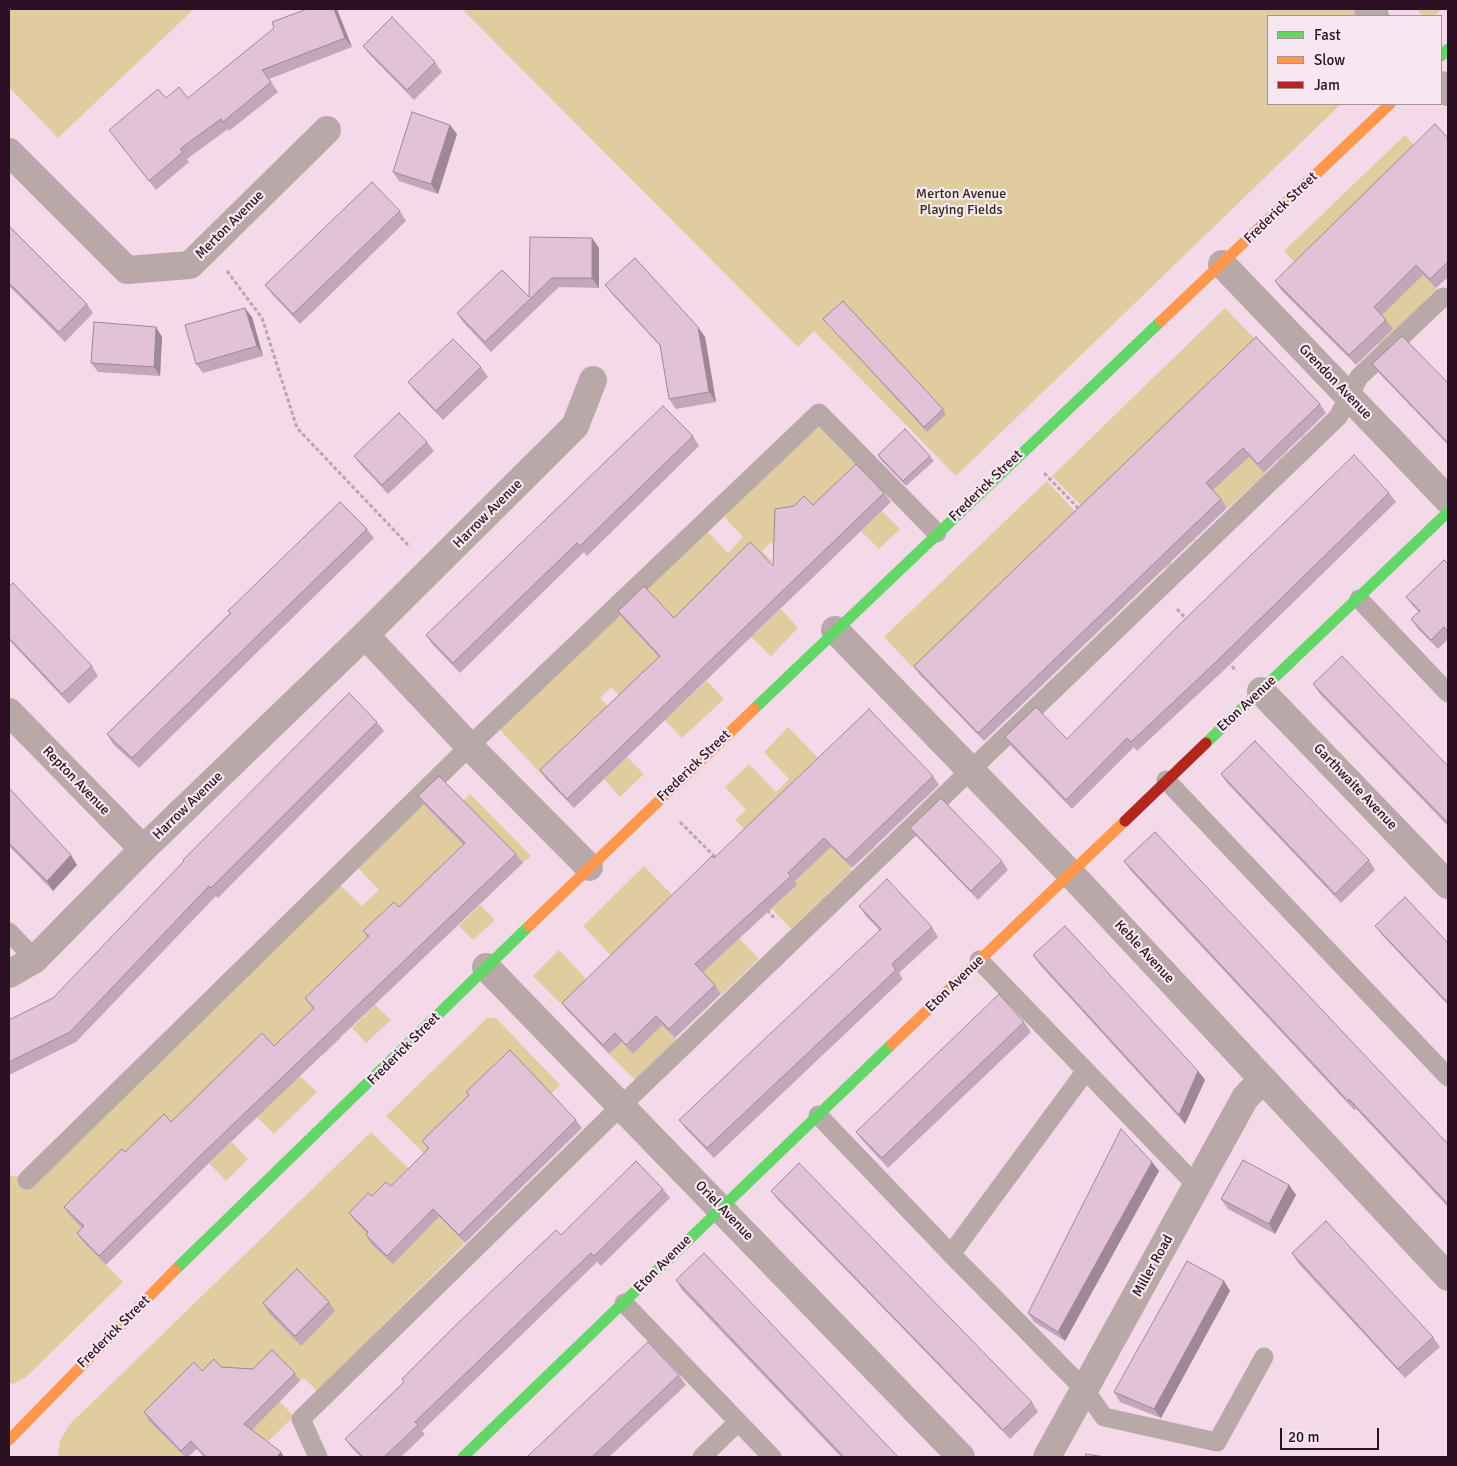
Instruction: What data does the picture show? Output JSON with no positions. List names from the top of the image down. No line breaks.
{"streets":{"main road":["Frederick Street","Eton Avenue"],"street":["Merton Avenue","Grendon Avenue","Harrow Avenue","Repton Avenue","Garthwaite Avenue","Keble Avenue","Oriel Avenue","Miller Road"]},"crossings":[["Frederick Street","Grendon Avenue"],["Frederick Street","Keble Avenue"],["Frederick Street","Oriel Avenue"],["Harrow Avenue","Repton Avenue"],["Eton Avenue","Garthwaite Avenue"],["Eton Avenue","Keble Avenue"],["Eton Avenue","Oriel Avenue"],["Keble Avenue","Miller Road"]],"parks":["Merton Avenue Playing Fields"],"legend":["Fast","Slow","Jam"],"scale_bar":"20 m"}
